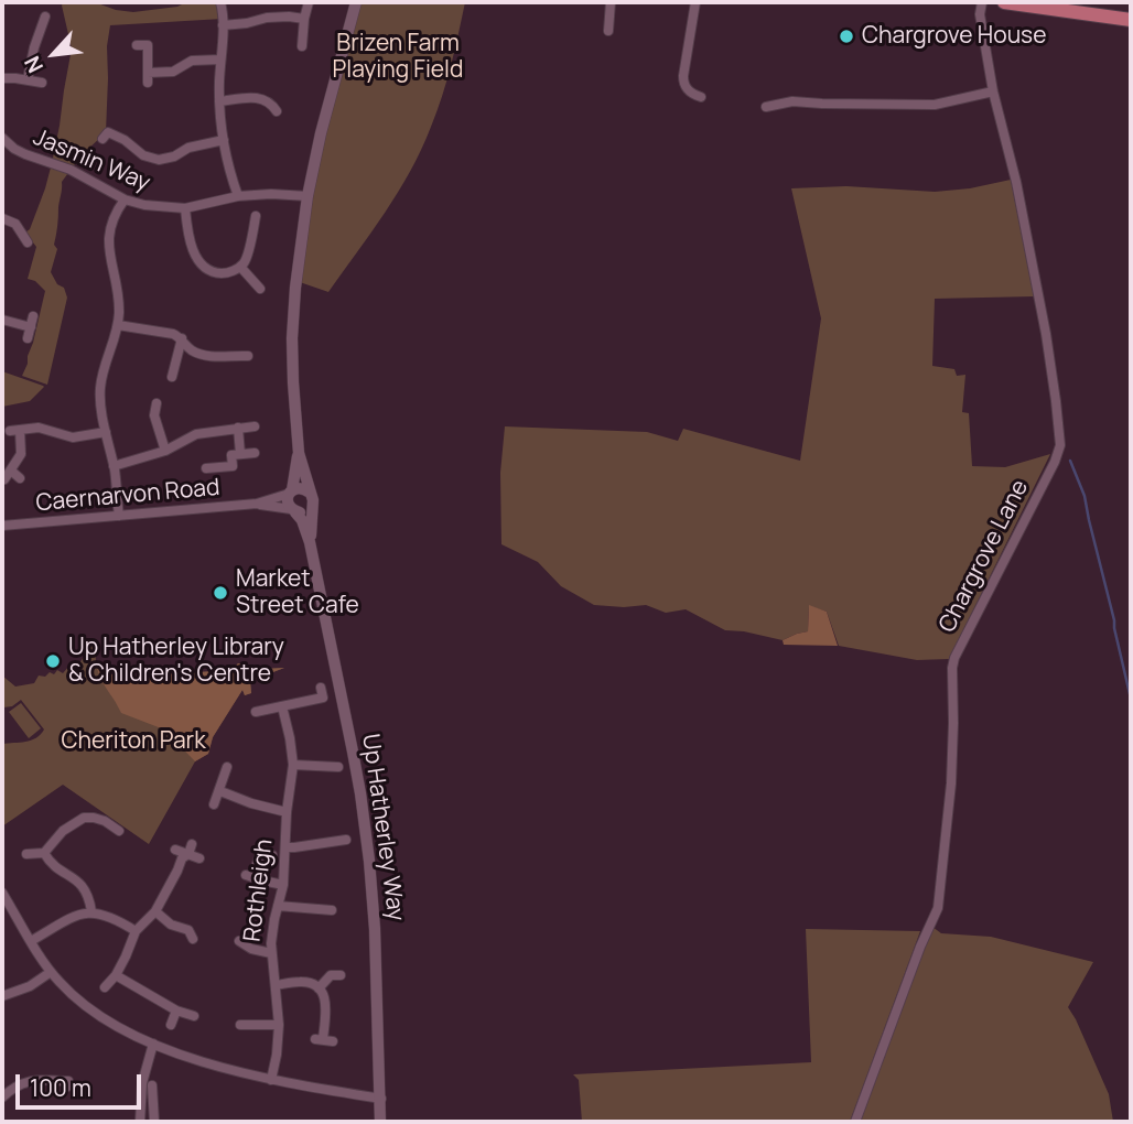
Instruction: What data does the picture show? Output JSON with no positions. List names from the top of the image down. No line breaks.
{"streets":{"street":["Jasmin Way","Caernarvon Road","Chargrove Lane","Up Hatherley Way","Rothleigh"]},"crossings":[["Jasmin Way","Up Hatherley Way"],["Caernarvon Road","Up Hatherley Way"]],"parks":["Brizen Farm Playing Field","Cheriton Park"],"places":["Chargrove House","Market Street Cafe","Up Hatherley Library & Children's Centre"],"scale_bar":"100 m","north":"bottom left"}
